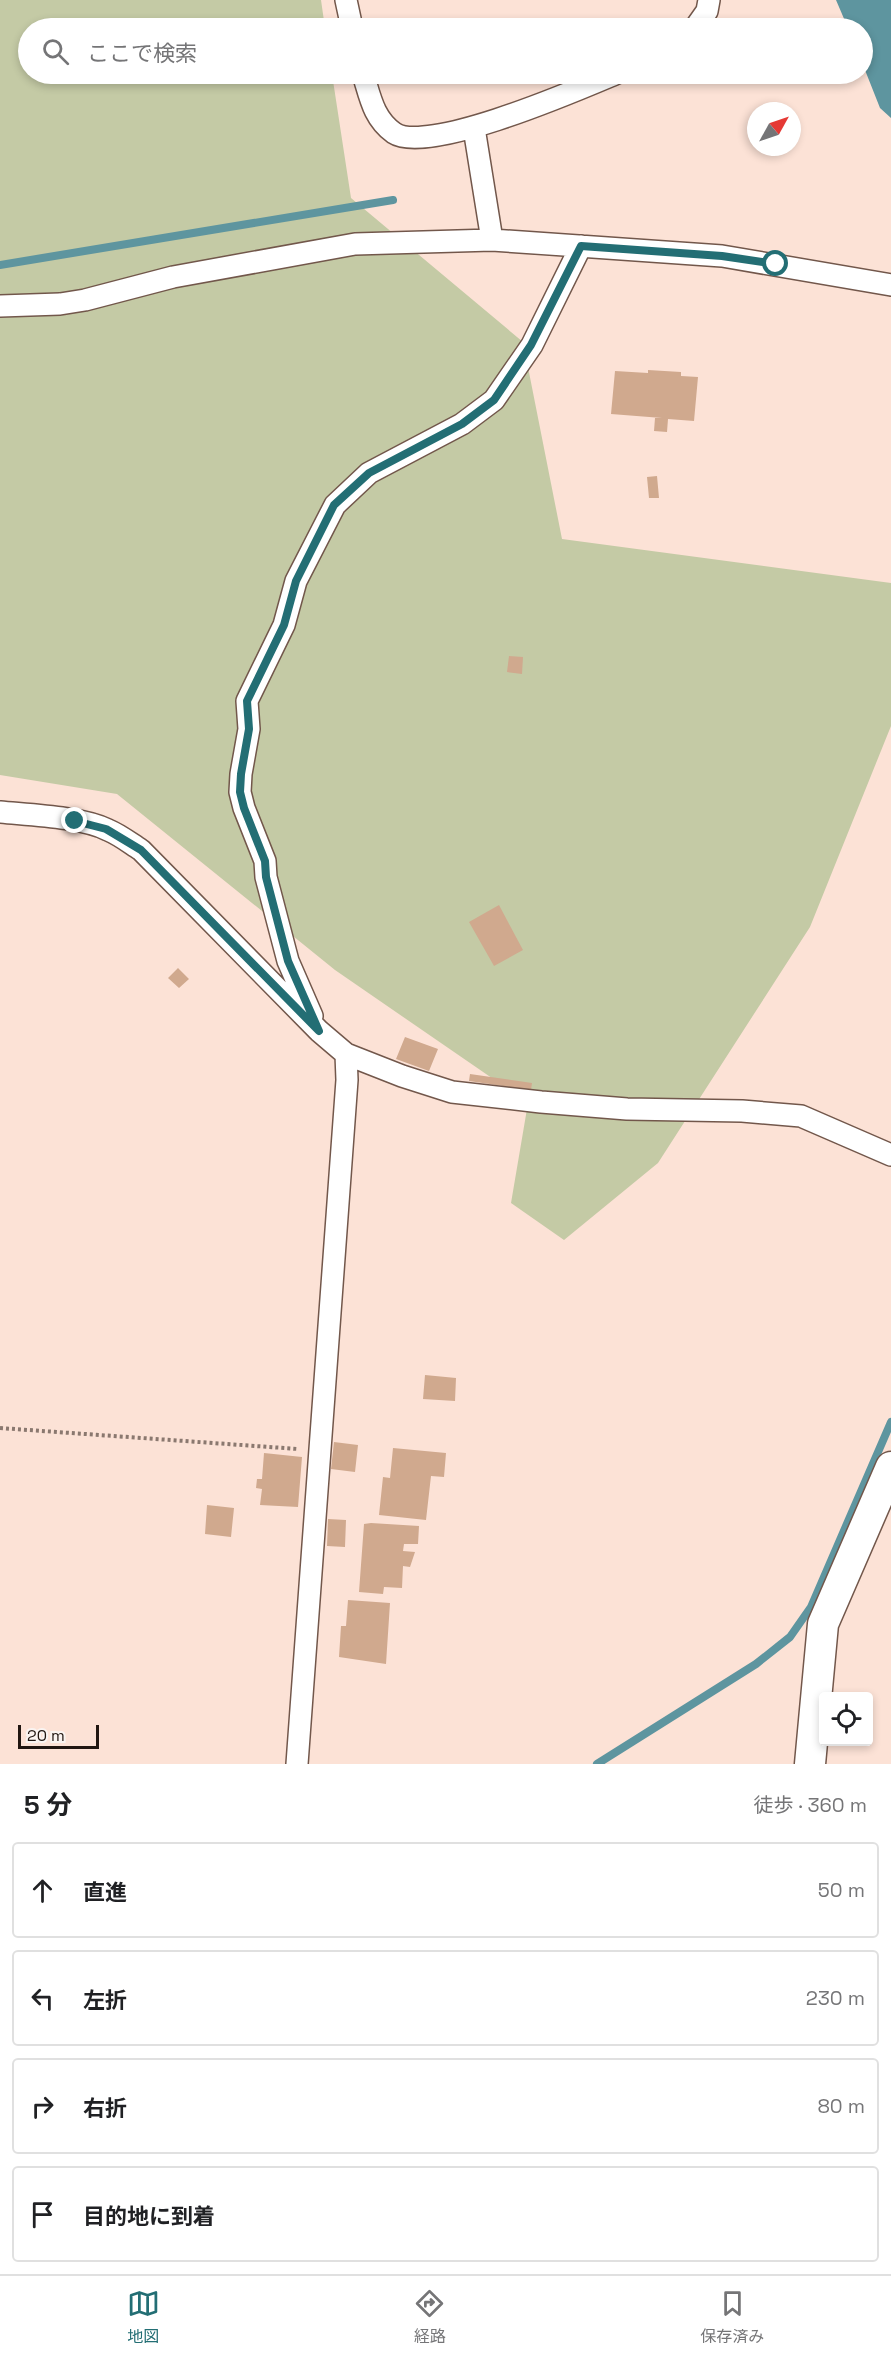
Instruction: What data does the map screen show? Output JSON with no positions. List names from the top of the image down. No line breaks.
{"scale_bar":"20 m","north":"top right","page":{"search":"ここで検索","scale":"20 m","heading":["5 分","徒歩 · 360 m"],"list":[["直進","50 m"],["左折","230 m"],["右折","80 m"],"目的地に到着"],"nav":["地図","経路","保存済み"]}}
